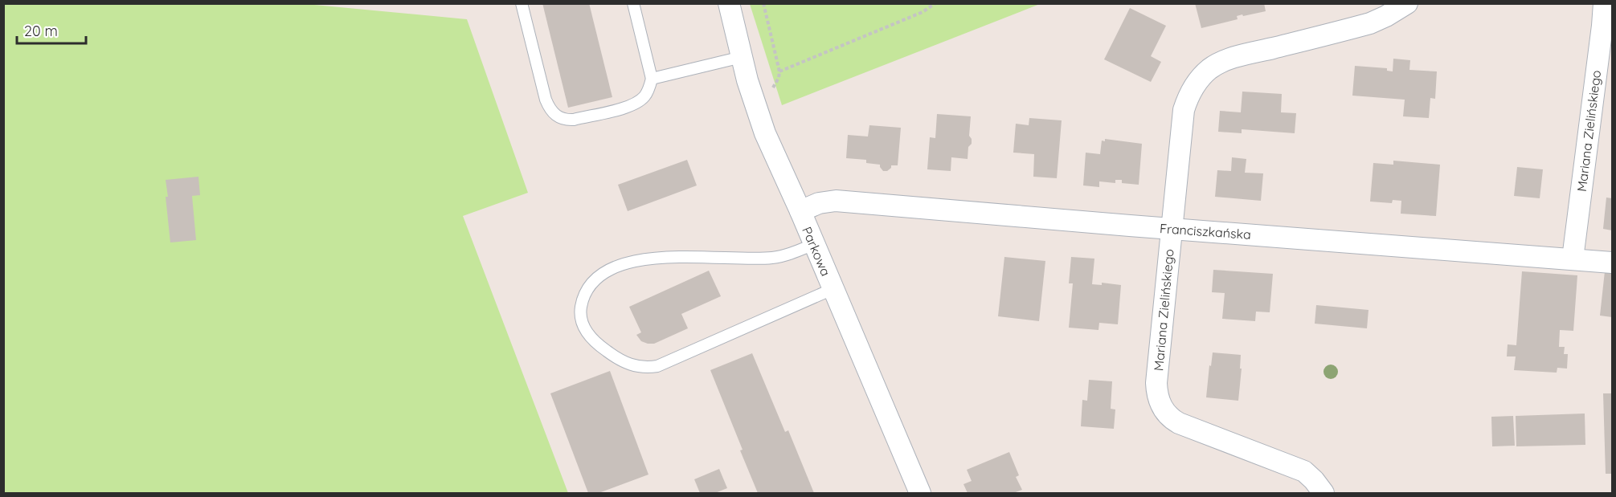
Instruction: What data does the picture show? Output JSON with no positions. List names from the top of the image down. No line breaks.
{"streets":{"street":["Mariana Zielińskiego","Franciszkańska","Parkowa"]},"crossings":[["Mariana Zielińskiego","Franciszkańska"],["Franciszkańska","Parkowa"]],"scale_bar":"20 m"}
